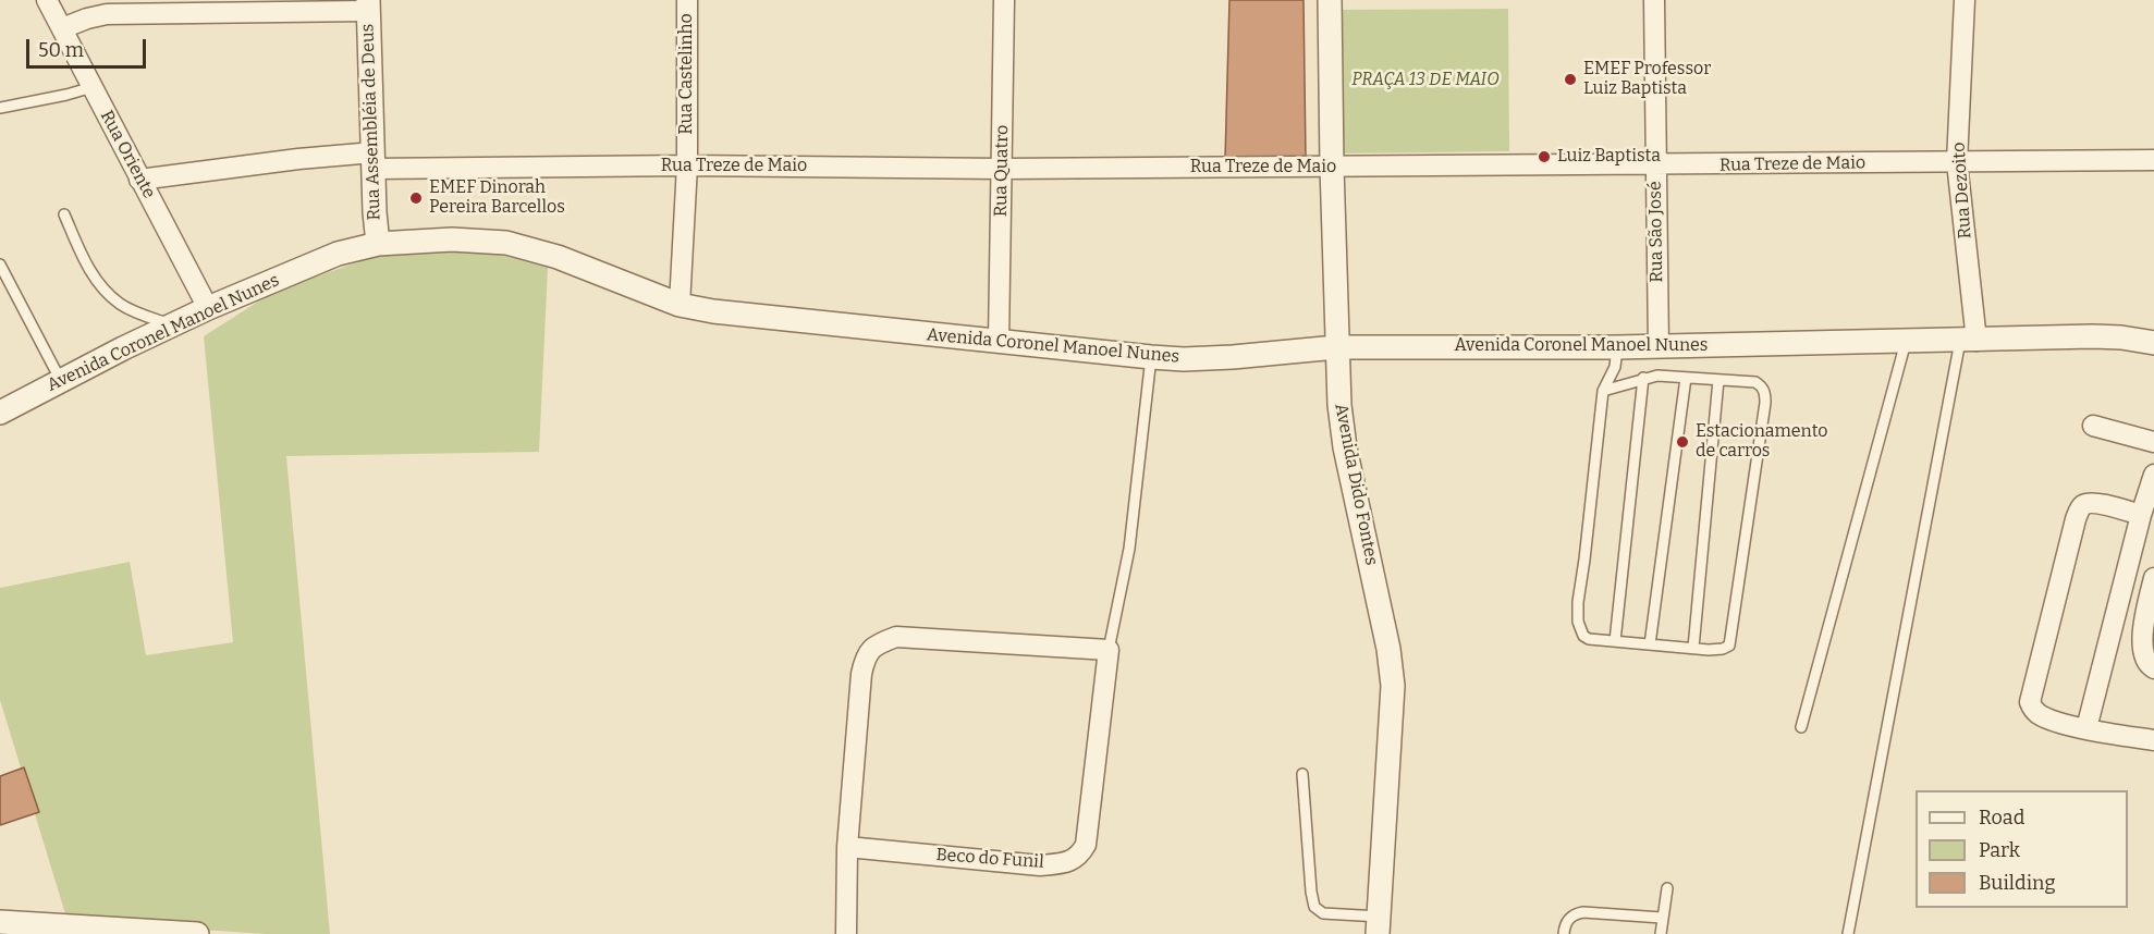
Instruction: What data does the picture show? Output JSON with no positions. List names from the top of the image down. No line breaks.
{"streets":{"street":["Rua Castelinho","Rua Assembléia de Deus","Rua Oriente","Rua Treze de Maio","Rua Quatro","Rua Dezoito","Rua São José","Avenida Coronel Manoel Nunes","Avenida Dido Fontes","Beco do Funil"]},"crossings":[["Rua Castelinho","Rua Treze de Maio"],["Rua Castelinho","Avenida Coronel Manoel Nunes"],["Rua Assembléia de Deus","Rua Treze de Maio"],["Rua Assembléia de Deus","Avenida Coronel Manoel Nunes"],["Rua Oriente","Rua Treze de Maio"],["Rua Oriente","Avenida Coronel Manoel Nunes"],["Rua Treze de Maio","Rua Quatro"],["Rua Treze de Maio","Rua Dezoito"],["Rua Treze de Maio","Rua São José"],["Rua Treze de Maio","Avenida Dido Fontes"],["Rua Quatro","Avenida Coronel Manoel Nunes"],["Rua Dezoito","Avenida Coronel Manoel Nunes"],["Rua São José","Avenida Coronel Manoel Nunes"],["Avenida Coronel Manoel Nunes","Avenida Dido Fontes"],["Avenida Coronel Manoel Nunes","Beco do Funil"]],"parks":["PRAÇA 13 DE MAIO"],"places":["EMEF Professor Luiz Baptista","Luiz Baptista","EMEF Dinorah Pereira Barcellos","Estacionamento de carros"],"legend":["Road","Park","Building"],"scale_bar":"50 m"}
